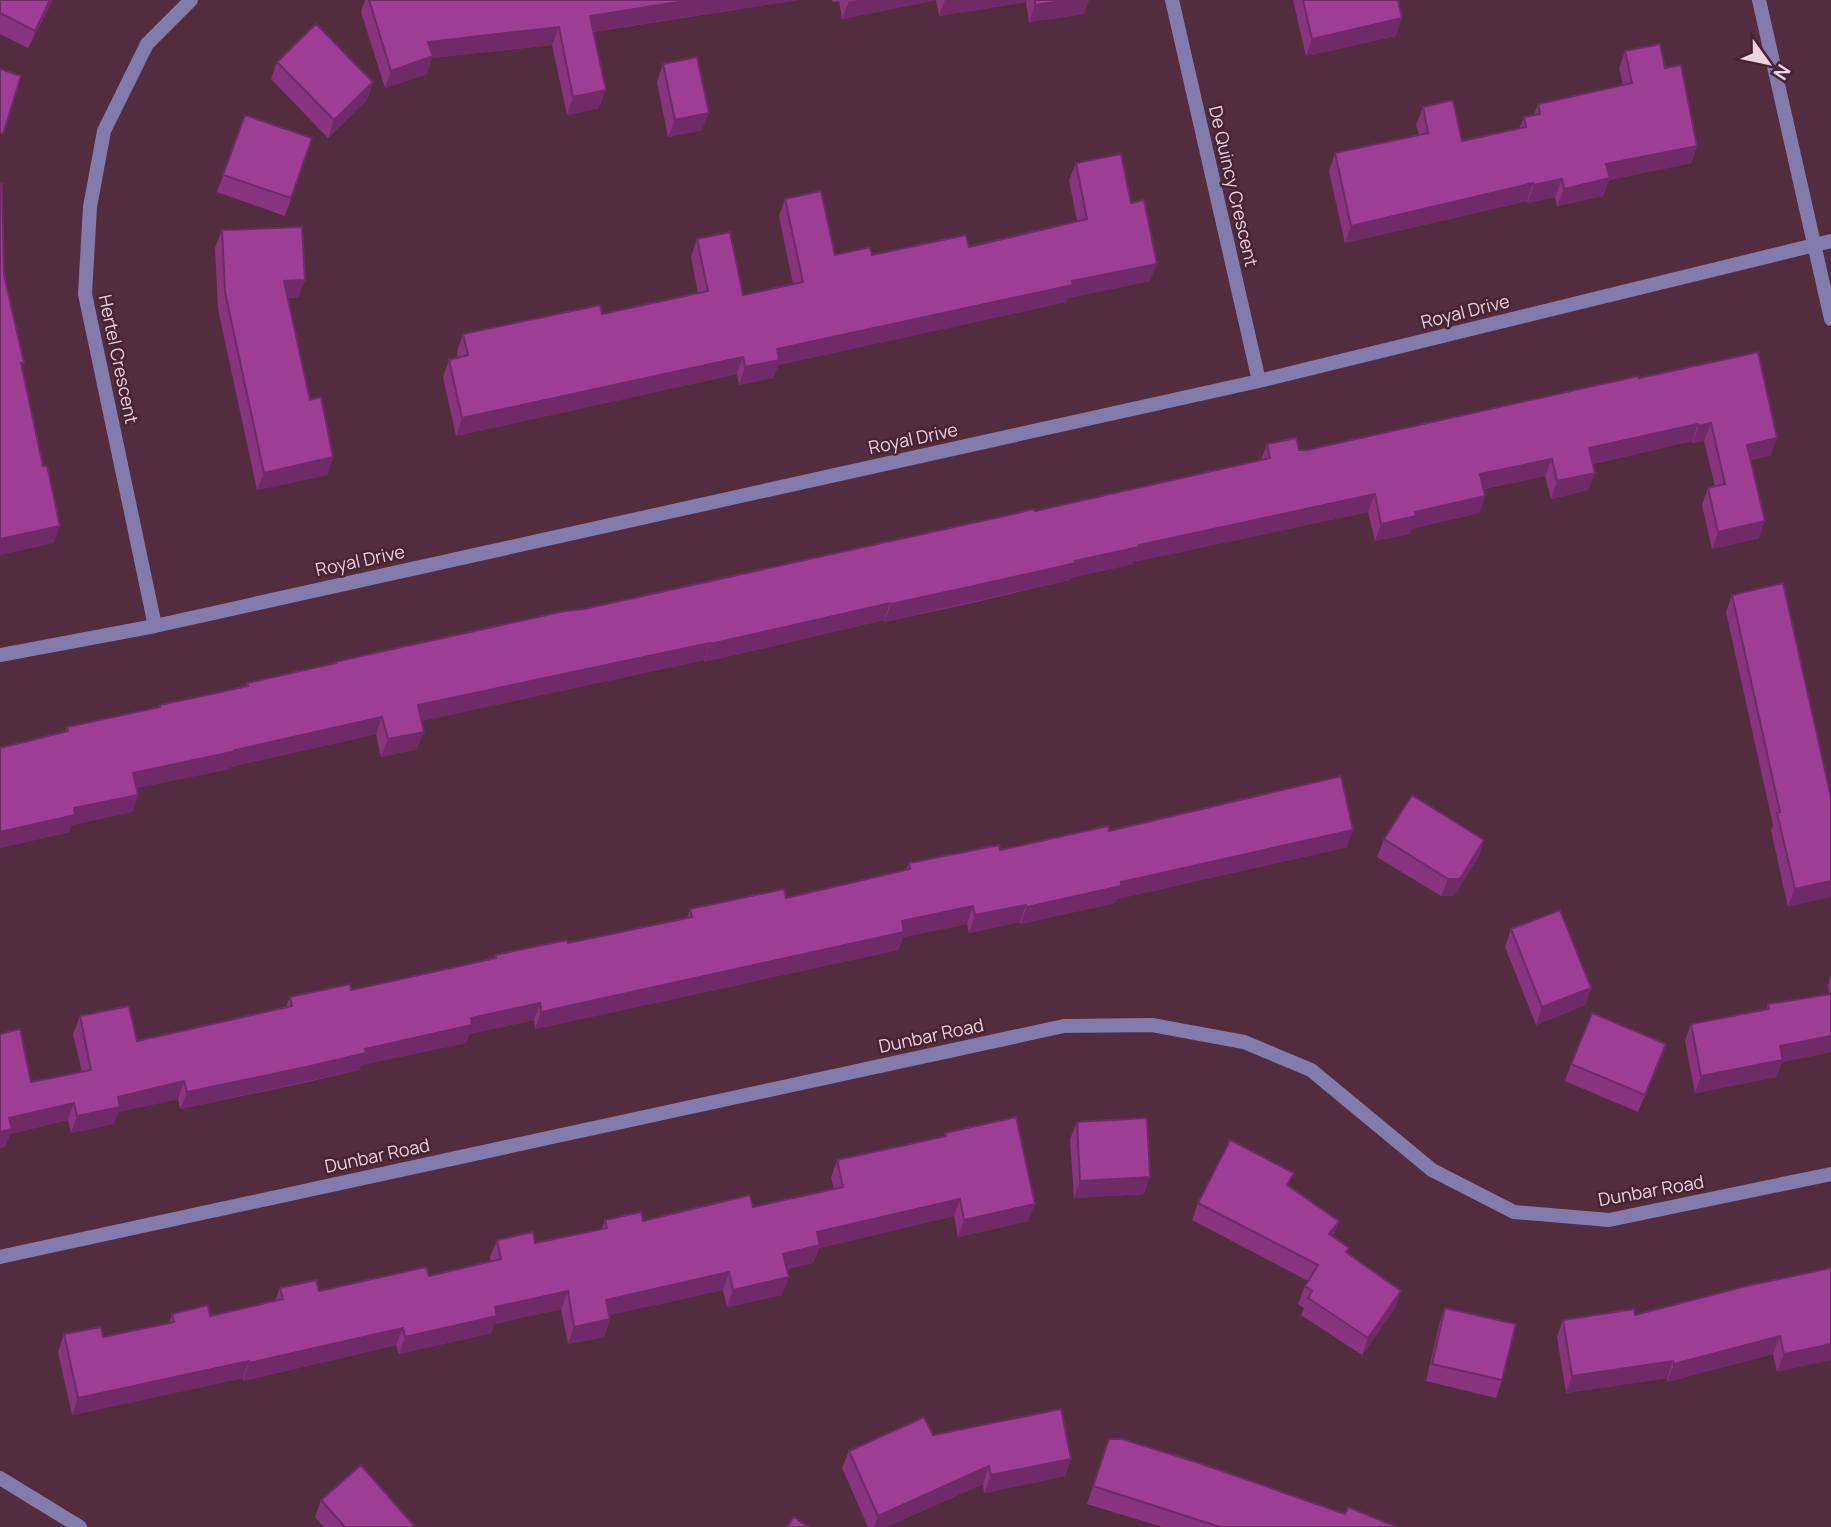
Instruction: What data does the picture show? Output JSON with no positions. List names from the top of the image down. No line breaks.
{"streets":{"street":["De Quincy Crescent","Royal Drive","Hertel Crescent","Dunbar Road"]},"crossings":[["De Quincy Crescent","Royal Drive"],["Royal Drive","Hertel Crescent"]],"north":"bottom right"}
